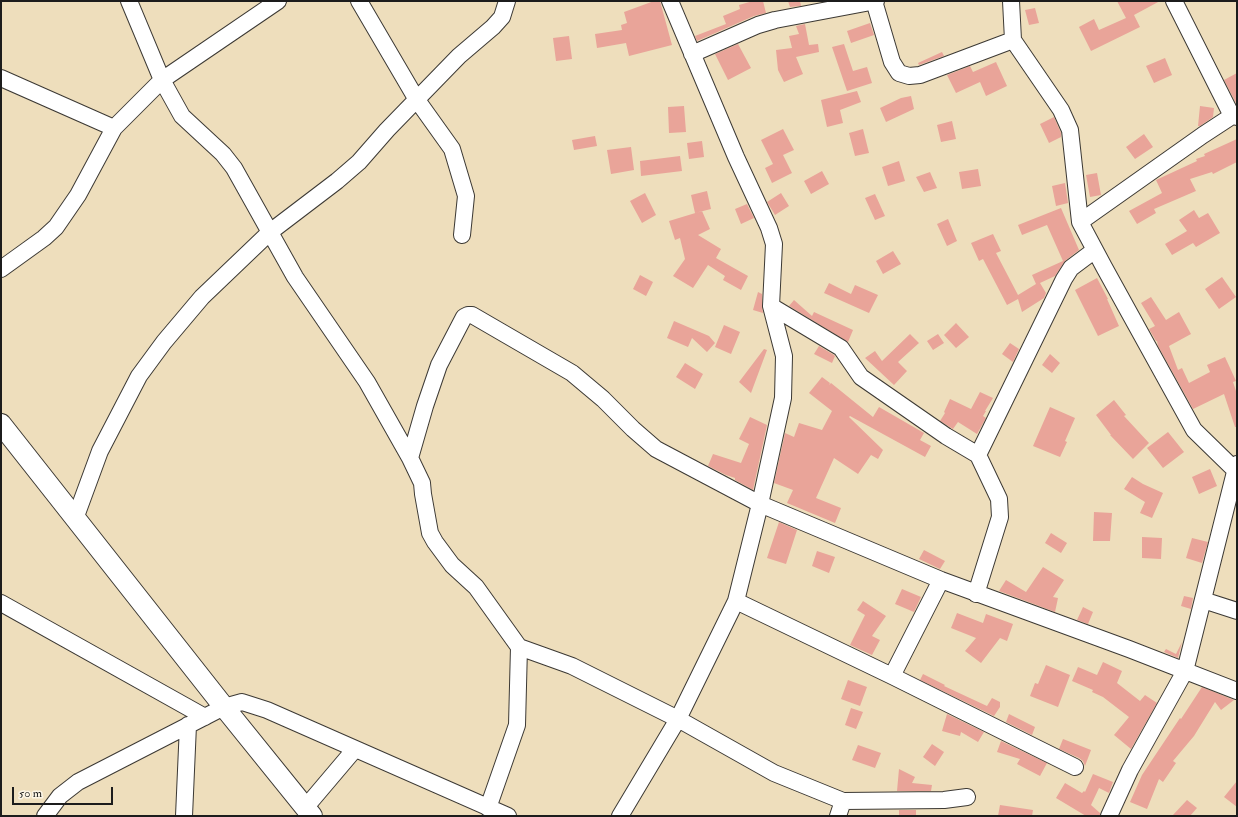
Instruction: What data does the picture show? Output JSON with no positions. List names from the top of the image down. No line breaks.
{"scale_bar":"50 m"}
